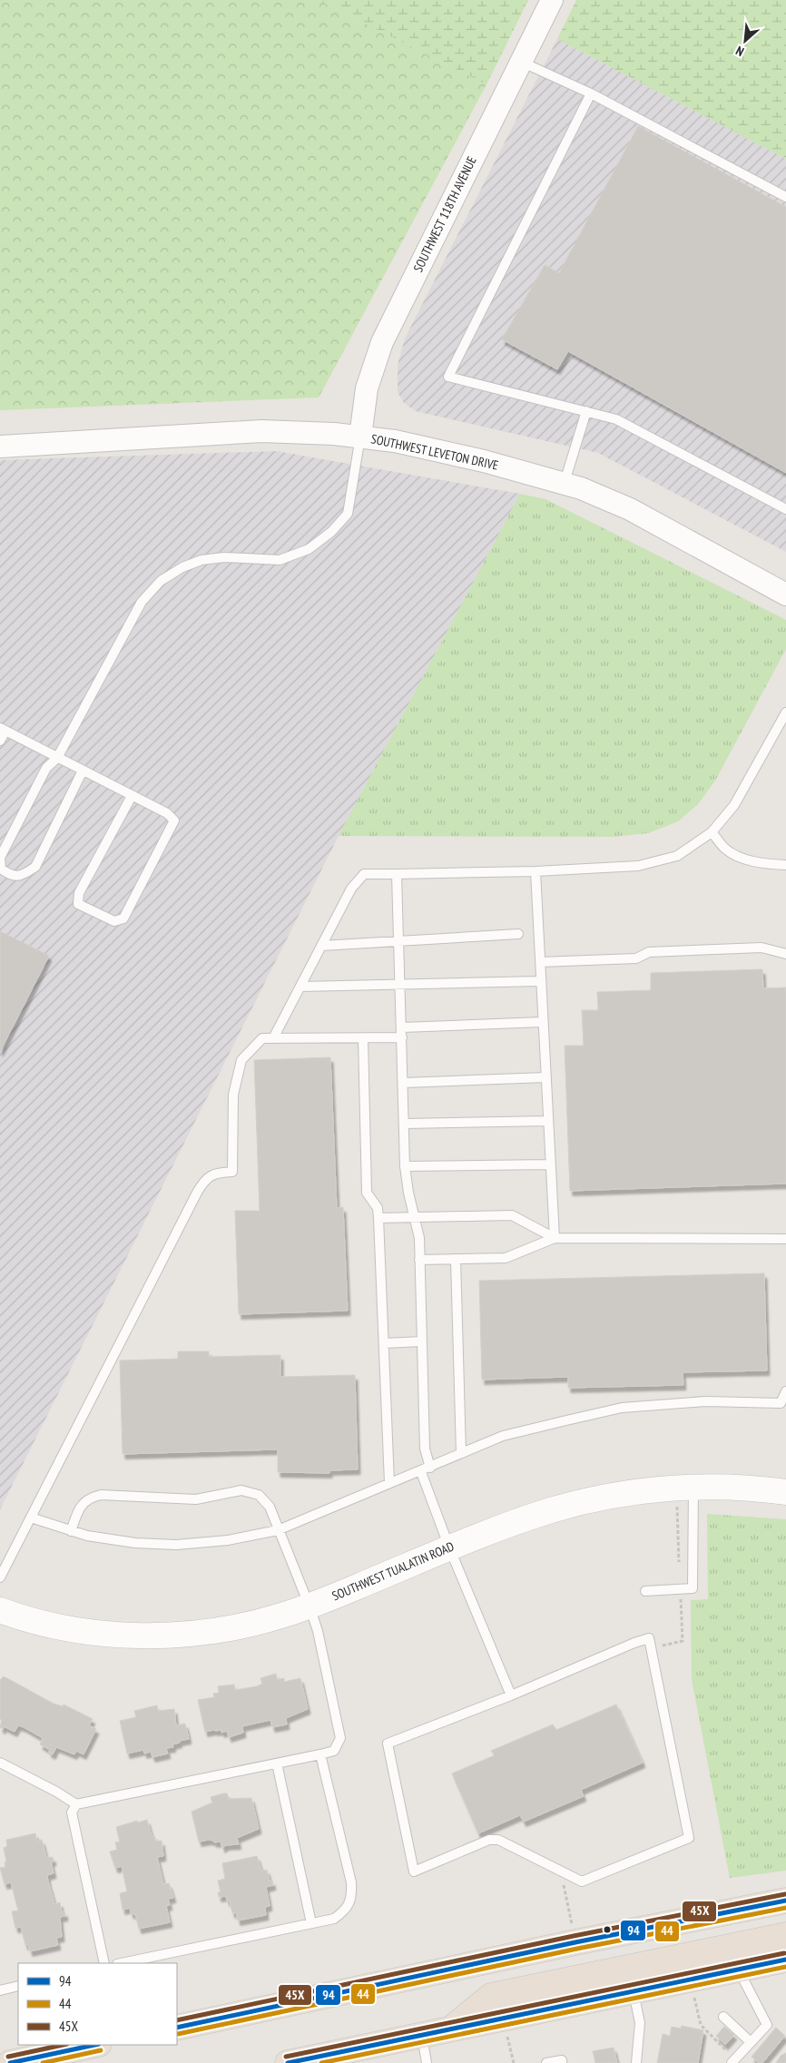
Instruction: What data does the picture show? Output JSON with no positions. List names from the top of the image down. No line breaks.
{"streets":{"main road":["SOUTHWEST TUALATIN ROAD"],"street":["SOUTHWEST 118TH AVENUE","SOUTHWEST LEVETON DRIVE"]},"crossings":[["SOUTHWEST 118TH AVENUE","SOUTHWEST LEVETON DRIVE"]],"lines":["transit line 45X","transit line 94","transit line 44"],"legend":["94","44","45X"],"north":"bottom left"}
